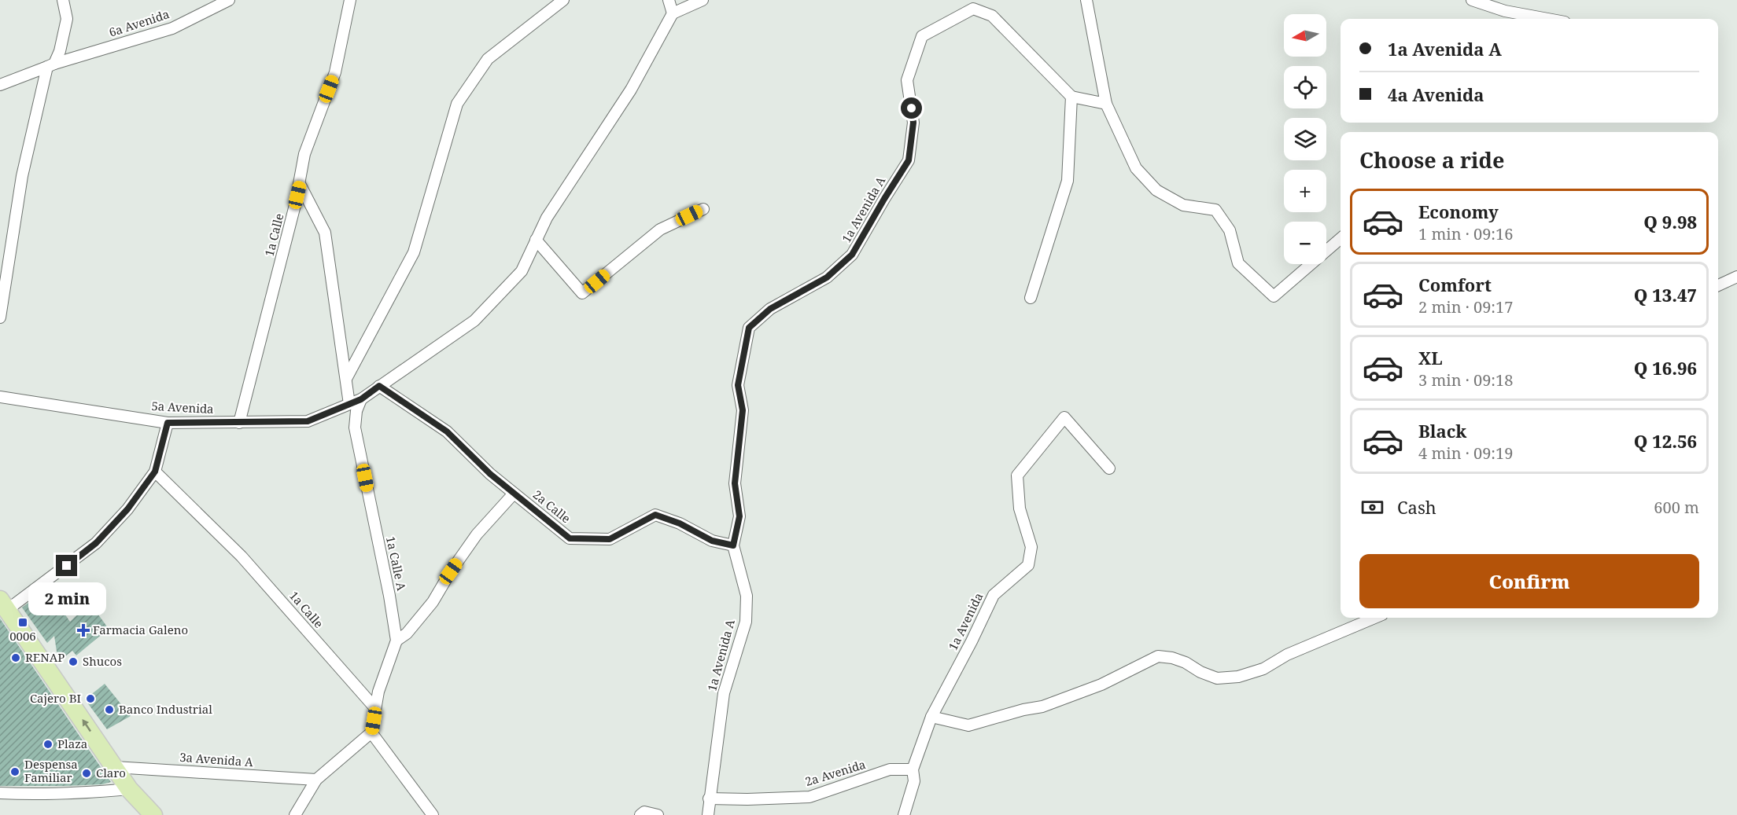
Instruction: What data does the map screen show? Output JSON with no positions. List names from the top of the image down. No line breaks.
{"streets":{"street":["6a Avenida","1a Avenida A","1a Calle","5a Avenida","2a Calle","1a Calle A","1a Avenida","3a Avenida A","2a Avenida"]},"crossings":[["1a Avenida A","2a Calle"],["1a Avenida A","2a Avenida"],["1a Calle","5a Avenida"],["1a Calle","1a Calle A"],["5a Avenida","2a Calle"],["5a Avenida","1a Calle A"],["1a Avenida","2a Avenida"]],"places":{"transit":["0006"],"health":["Farmacia Galeno"],"other":["RENAP","Shucos","Cajero BI","Banco Industrial","Plaza","Despensa Familiar","Claro"]},"north":"left","page":{"map_buttons":["+","−"],"banner":["1a Avenida A","4a Avenida"],"heading":"Choose a ride","list":[{"name":"Economy","note":"1 min · 09:16","value":"Q 9.98"},{"name":"Comfort","note":"2 min · 09:17","value":"Q 13.47"},{"name":"XL","note":"3 min · 09:18","value":"Q 16.96"},{"name":"Black","note":"4 min · 09:19","value":"Q 12.56"}],"pay":["Cash","600 m"],"buttons":"Confirm","bubble":"2 min"}}
